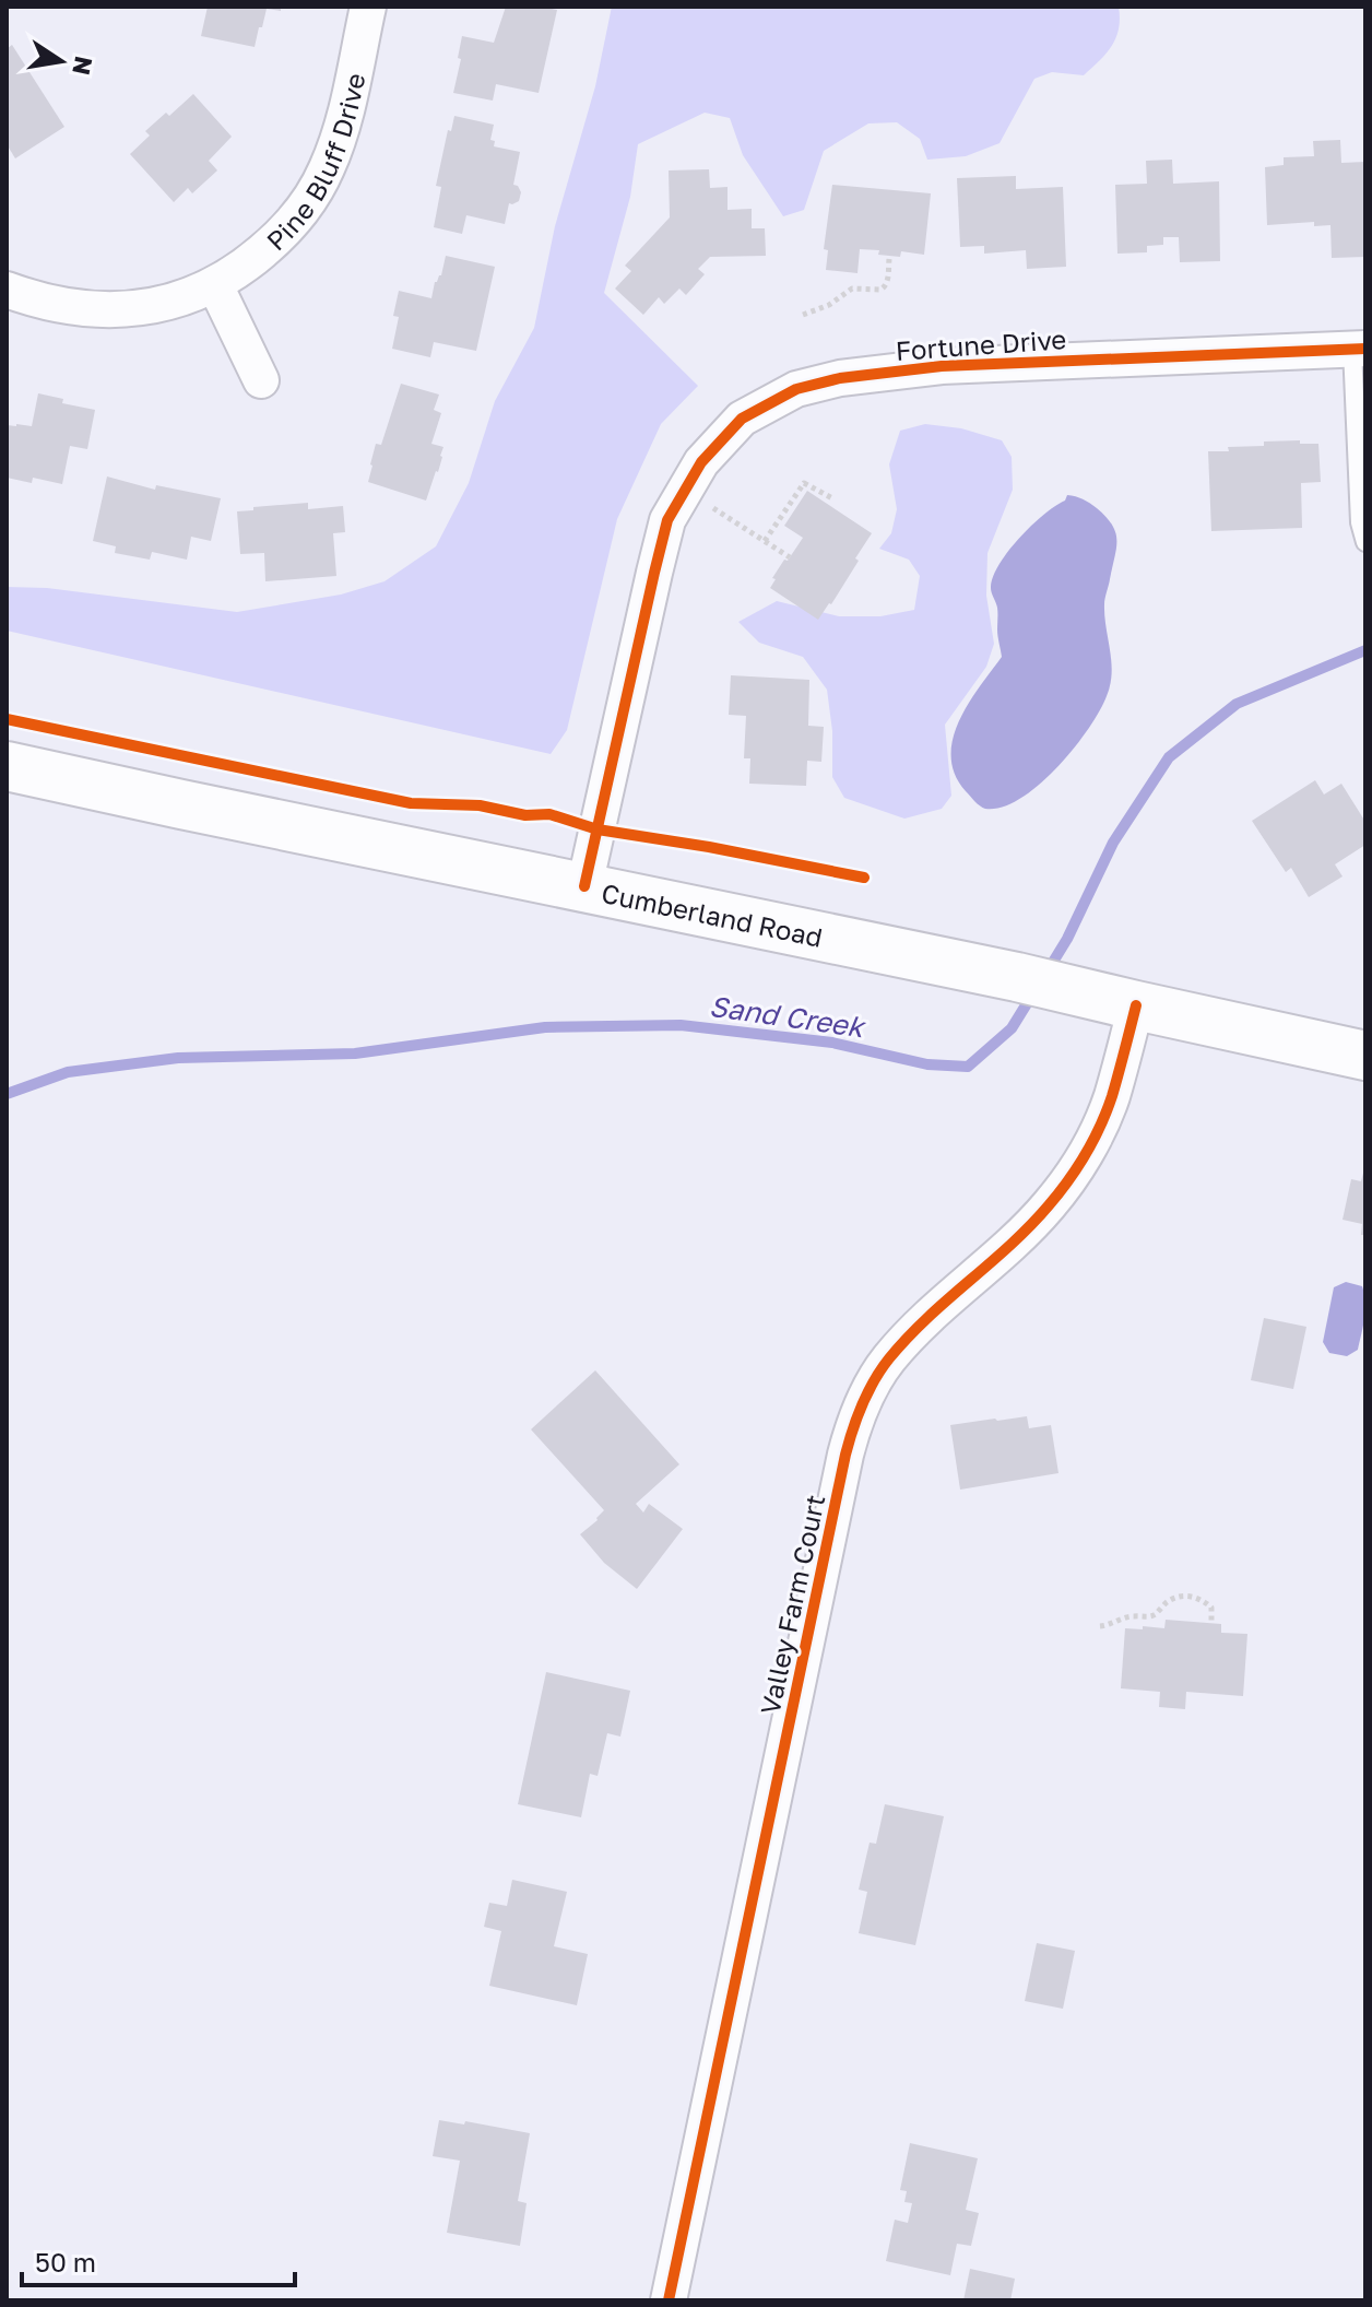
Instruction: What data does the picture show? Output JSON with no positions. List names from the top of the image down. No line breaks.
{"streets":{"main road":["Cumberland Road"],"street":["Pine Bluff Drive","Fortune Drive","Valley Farm Court"]},"crossings":[["Fortune Drive","Cumberland Road"],["Cumberland Road","Valley Farm Court"]],"water":["Sand Creek"],"scale_bar":"50 m","north":"right"}
